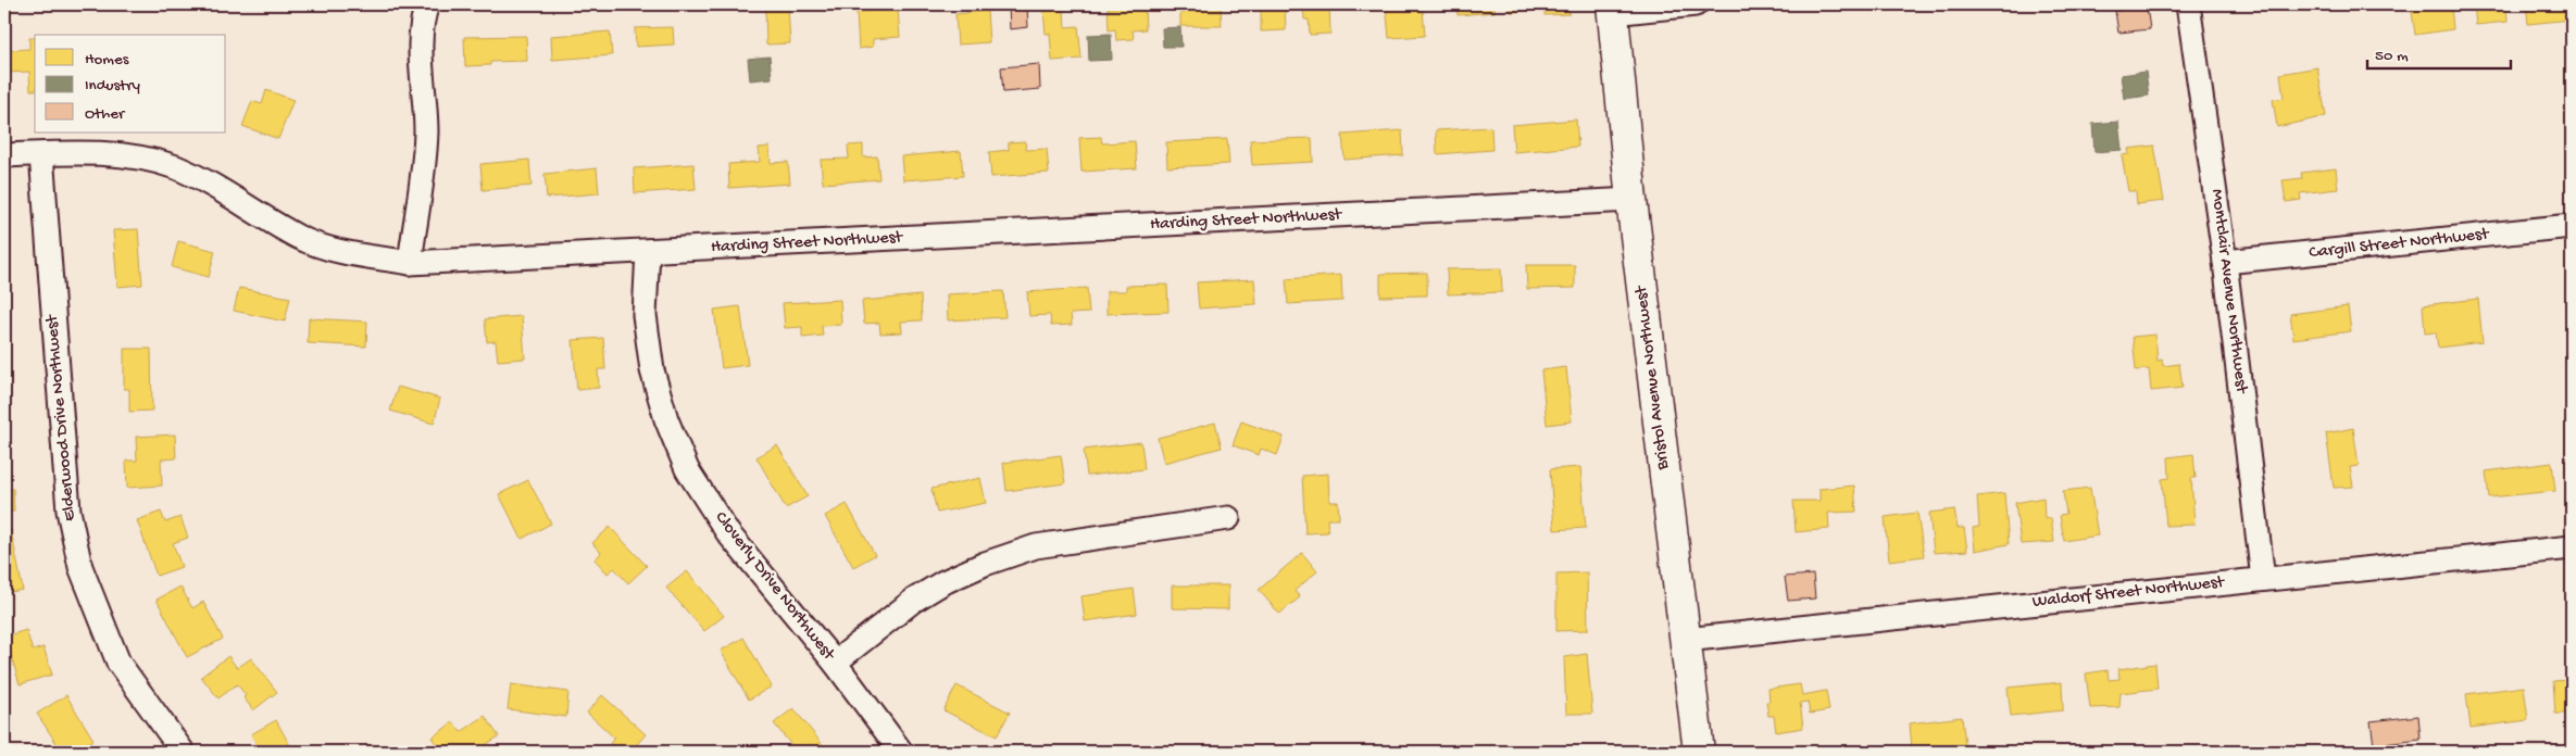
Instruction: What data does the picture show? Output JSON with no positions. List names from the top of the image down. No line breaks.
{"streets":{"street":["Harding Street Northwest","Cargill Street Northwest","Montclair Avenue Northwest","Bristol Avenue Northwest","Elderwood Drive Northwest","Cloverly Drive Northwest","Waldorf Street Northwest"]},"crossings":[["Harding Street Northwest","Bristol Avenue Northwest"],["Harding Street Northwest","Elderwood Drive Northwest"],["Harding Street Northwest","Cloverly Drive Northwest"],["Cargill Street Northwest","Montclair Avenue Northwest"],["Montclair Avenue Northwest","Waldorf Street Northwest"],["Bristol Avenue Northwest","Waldorf Street Northwest"]],"legend":["Homes","Industry","Other"],"scale_bar":"50 m"}
